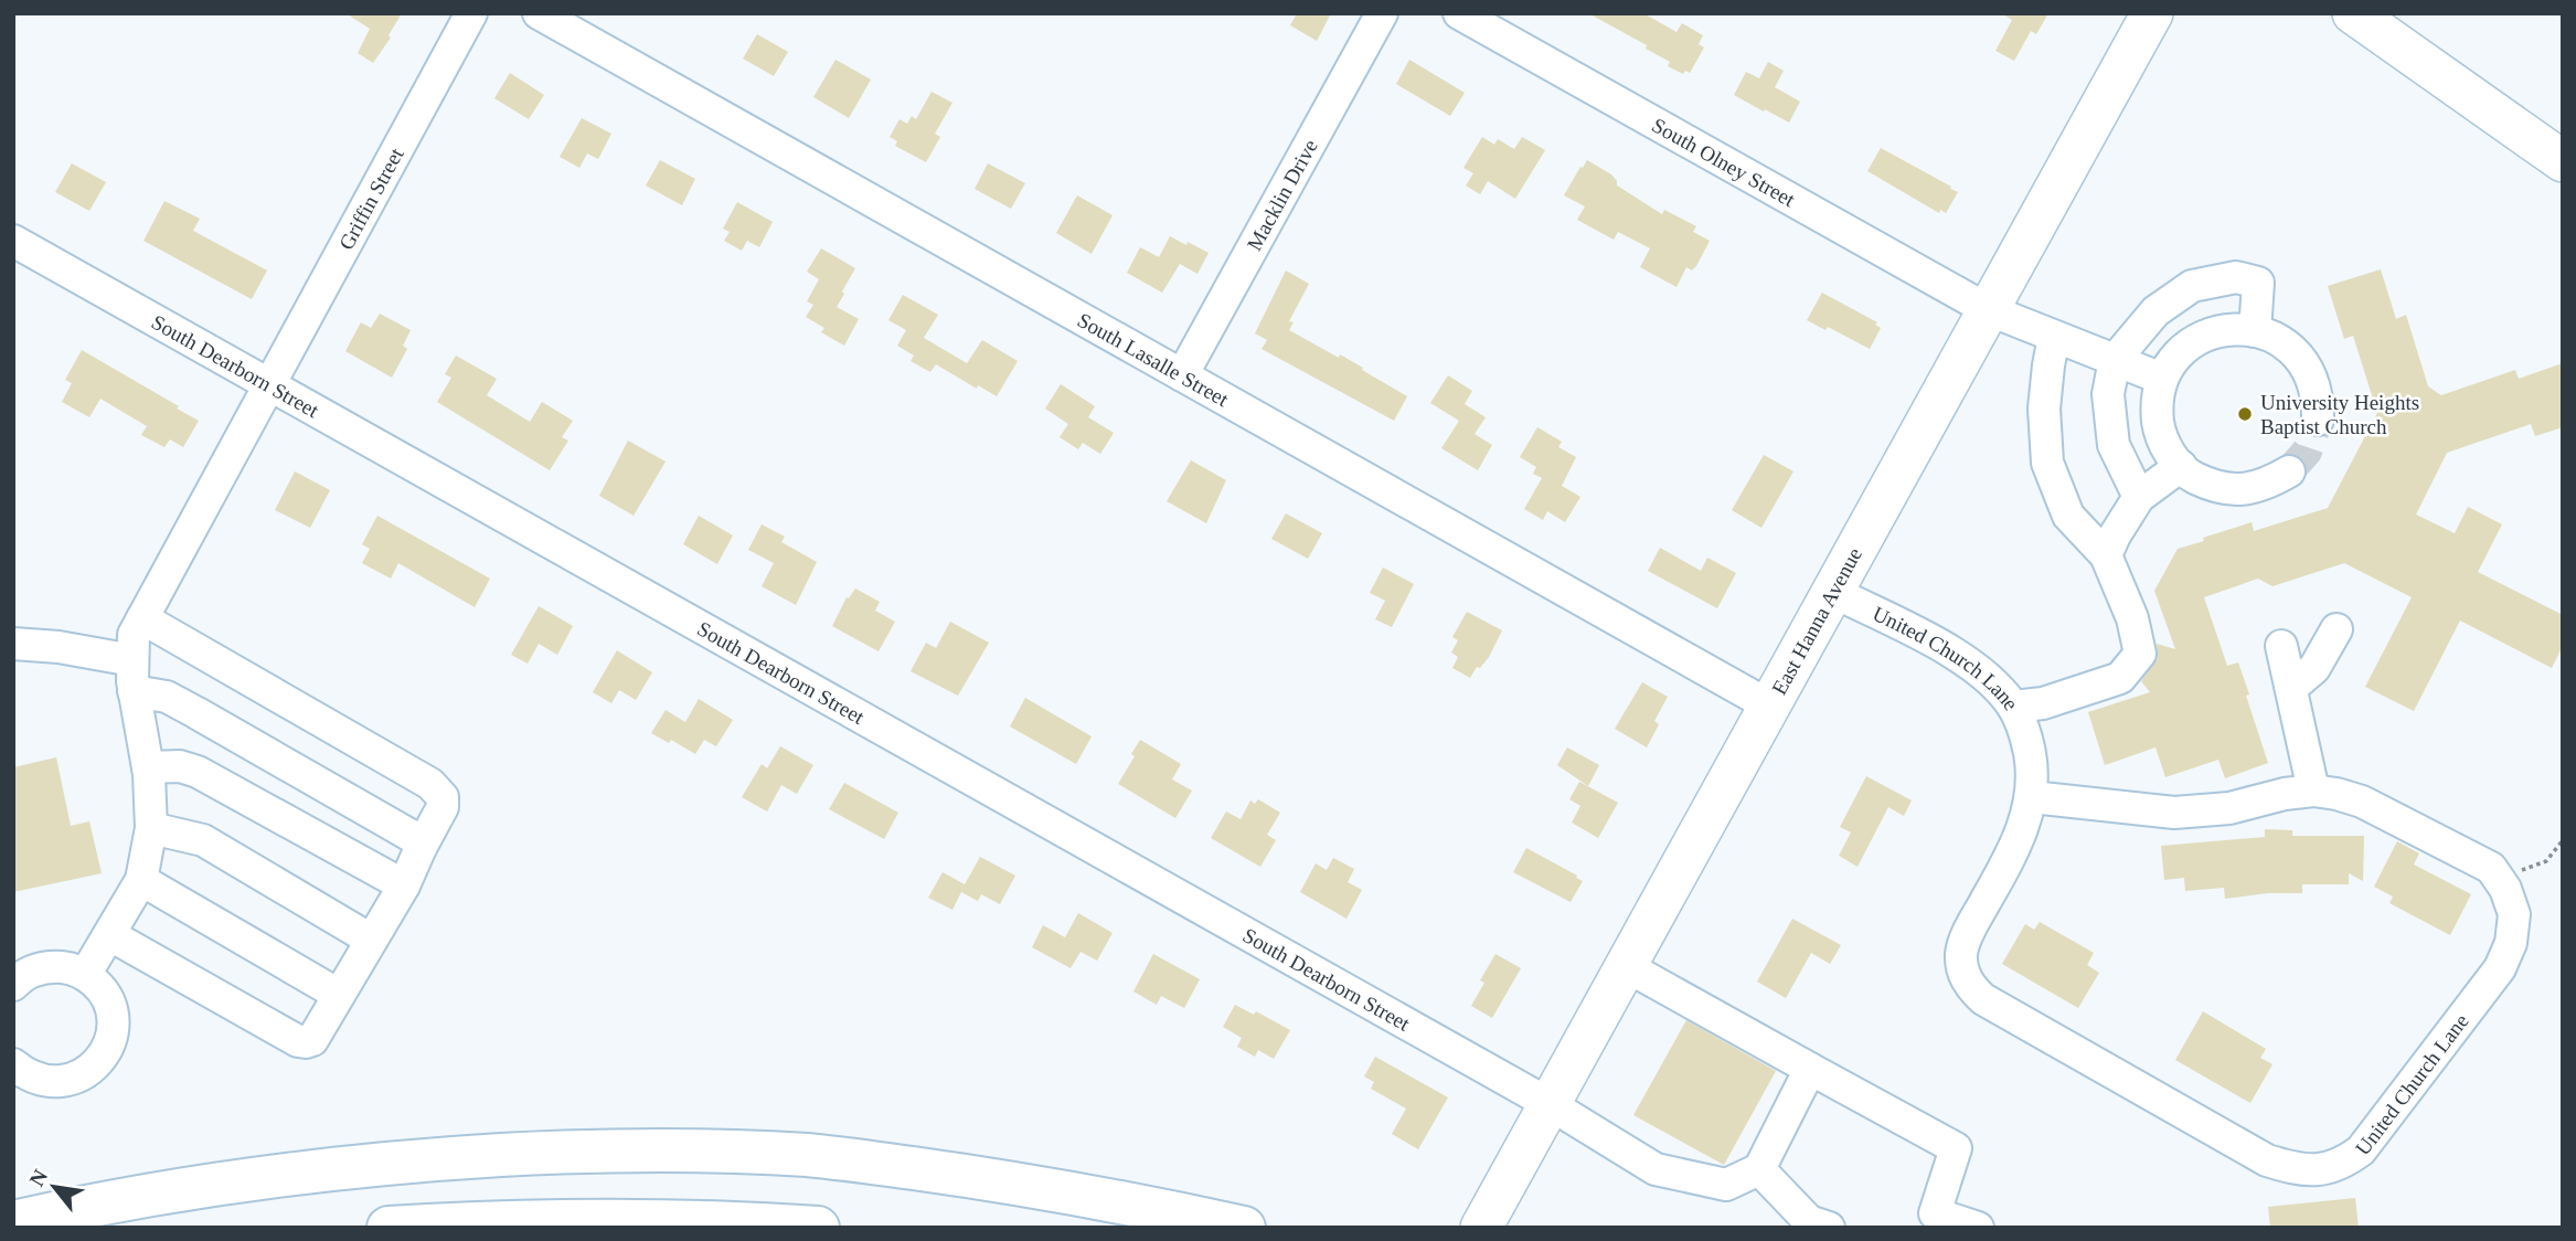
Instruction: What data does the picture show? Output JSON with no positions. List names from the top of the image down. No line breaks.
{"streets":{"main road":["East Hanna Avenue"],"street":["South Olney Street","Macklin Drive","Griffin Street","South Lasalle Street","South Dearborn Street","United Church Lane"]},"crossings":[["South Olney Street","East Hanna Avenue"],["Macklin Drive","South Lasalle Street"],["Griffin Street","South Dearborn Street"],["South Lasalle Street","East Hanna Avenue"],["South Dearborn Street","East Hanna Avenue"],["East Hanna Avenue","United Church Lane"]],"places":["University Heights Baptist Church"],"north":"top left"}
